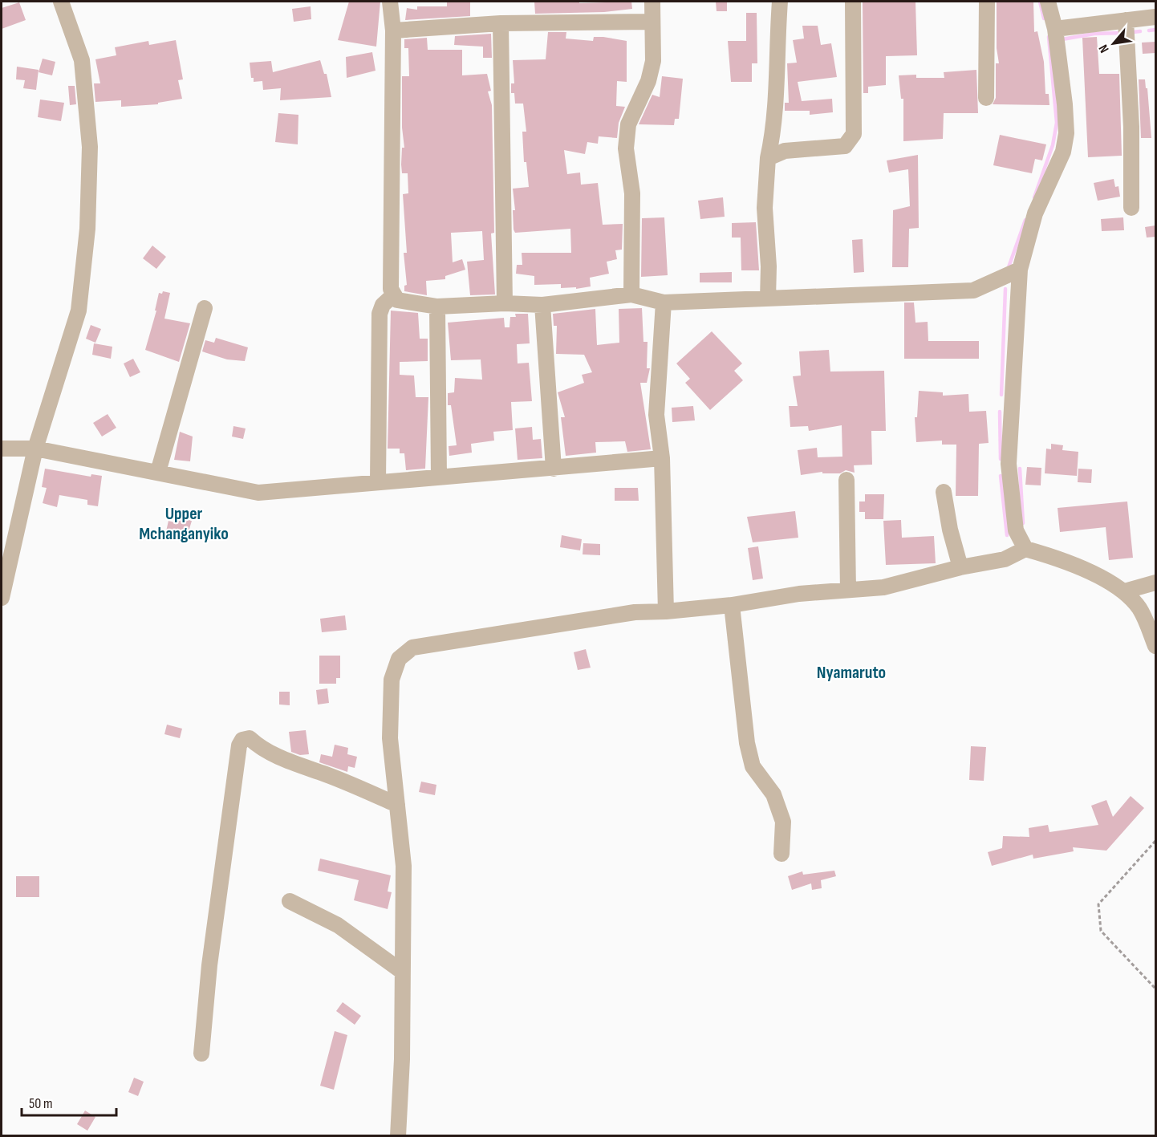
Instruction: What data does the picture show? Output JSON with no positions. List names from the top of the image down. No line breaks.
{"districts":["Upper Mchanganyiko","Nyamaruto"],"scale_bar":"50 m","north":"bottom left"}
